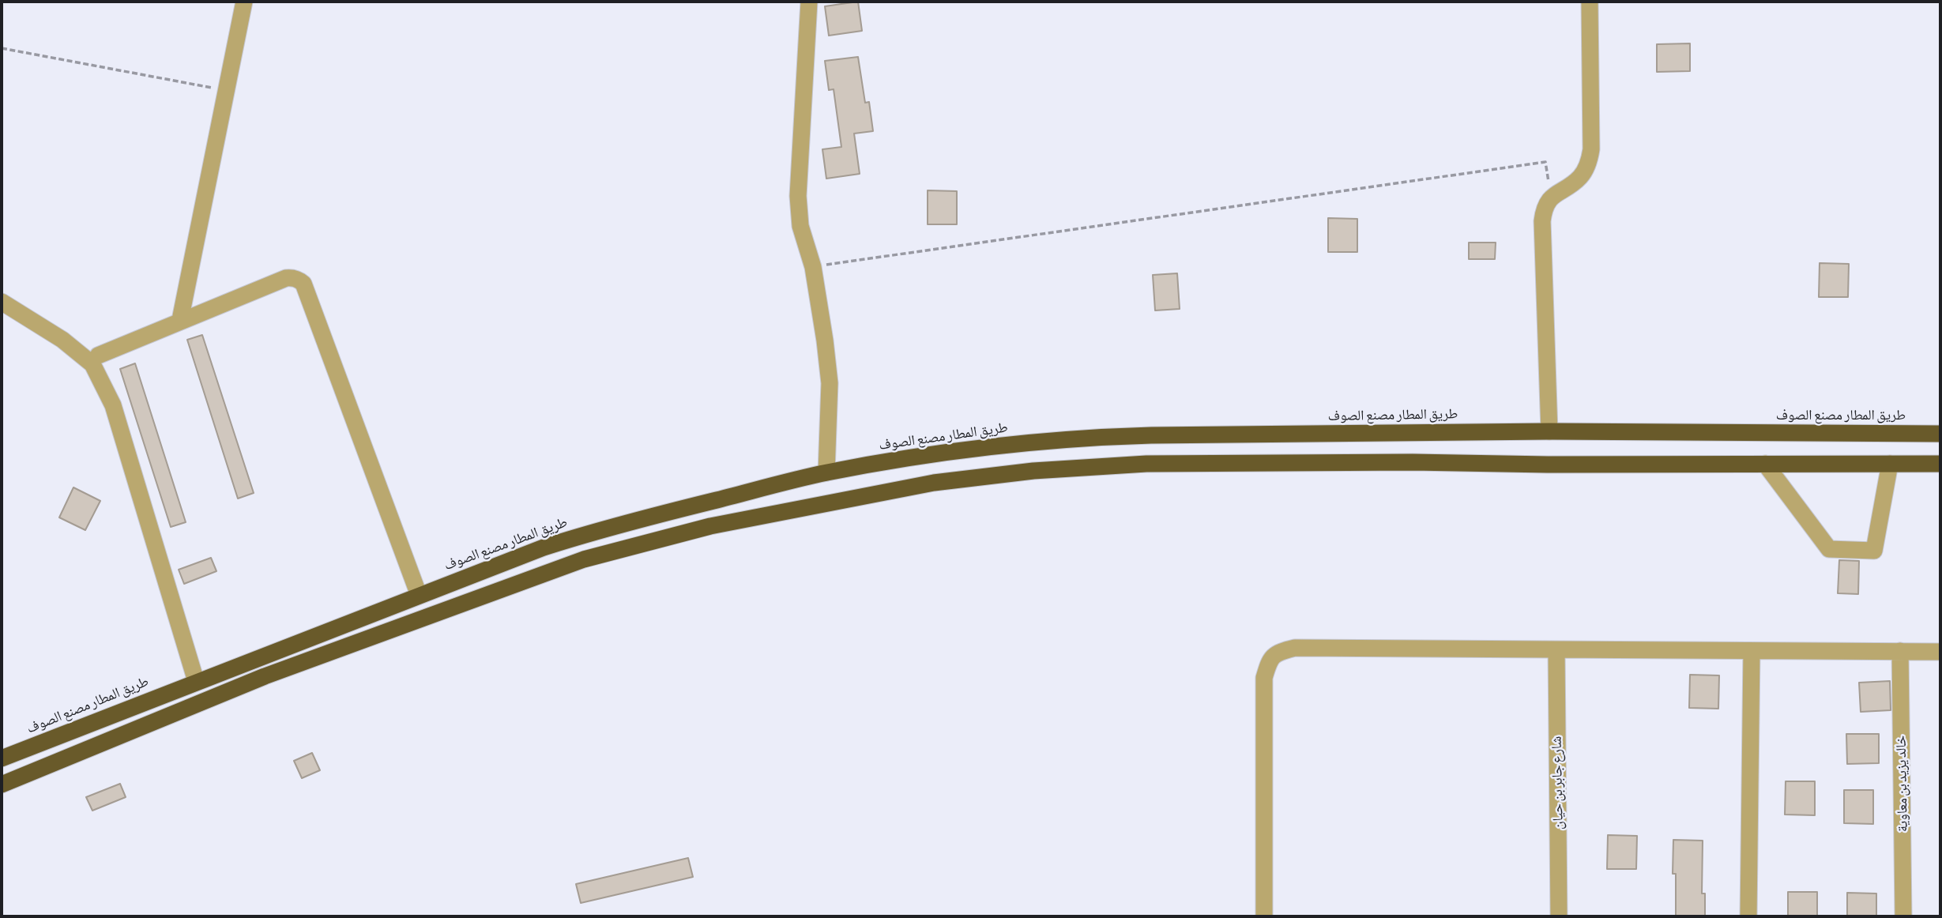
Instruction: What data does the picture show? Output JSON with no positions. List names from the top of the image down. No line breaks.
{"streets":{"highway":["طريق المطار مصنع الصوف"],"street":["شارع جابر بن حيان","خالد يزيد بن معاوية"]}}
